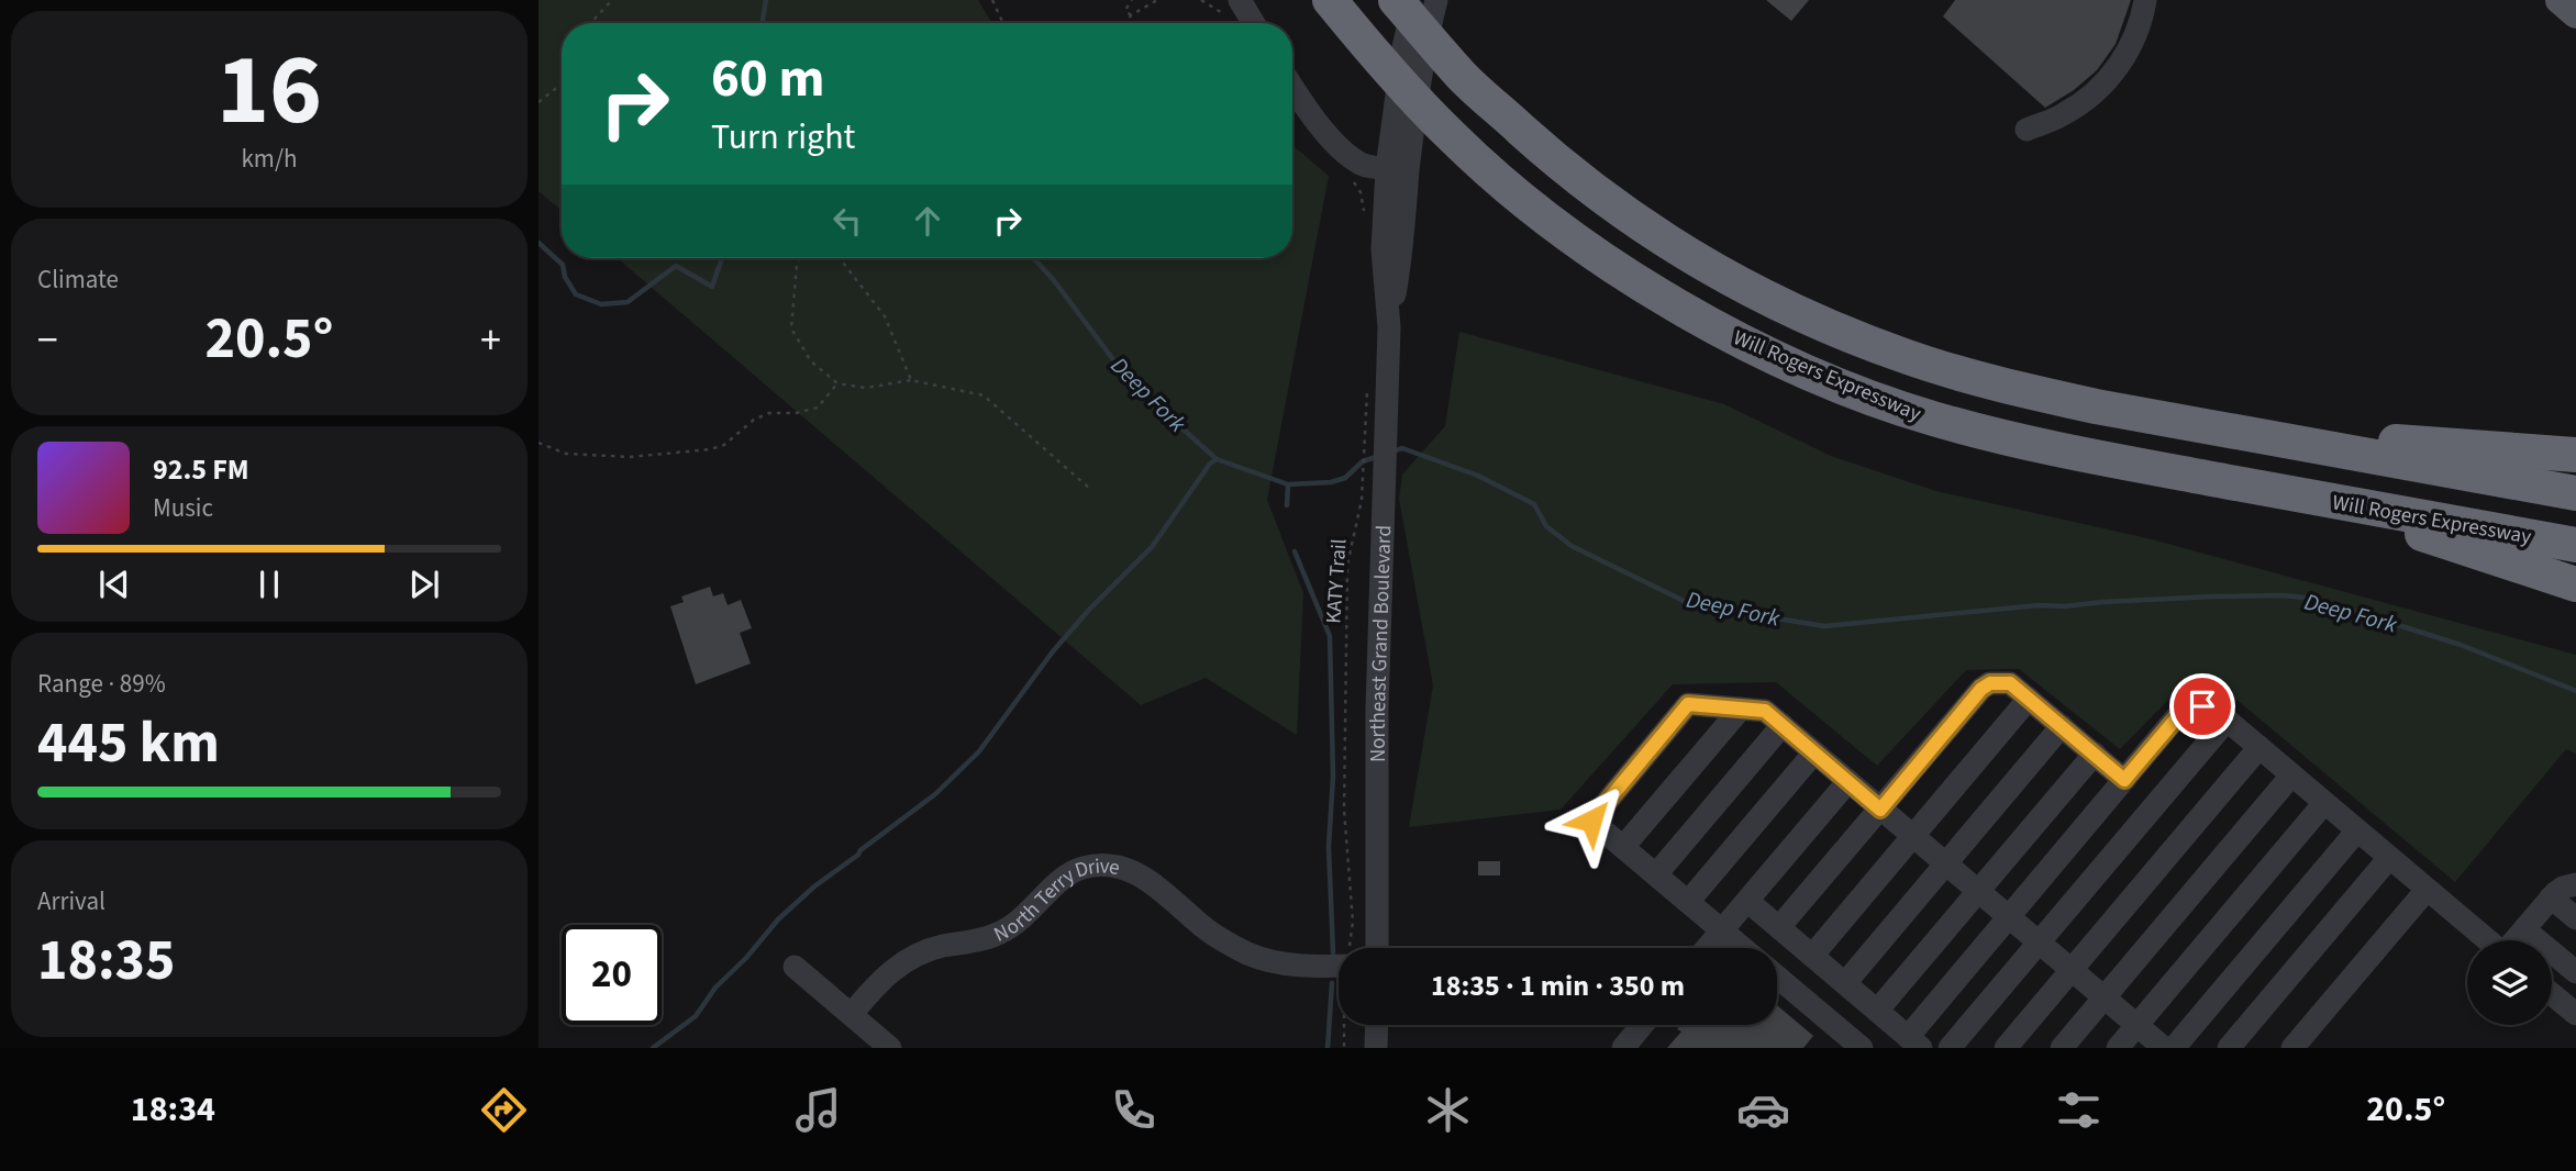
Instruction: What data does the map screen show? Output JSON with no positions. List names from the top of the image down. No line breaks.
{"streets":{"highway":["Will Rogers Expressway"],"street":["Northeast Grand Boulevard","North Terry Drive"],"path":["KATY Trail"]},"crossings":[["KATY Trail","Northeast Grand Boulevard"]],"water":["Deep Fork"],"page":{"tile":[["16","km/h"],"Climate",["Range · 89%","445 km"],["Arrival","18:35"]],"turn":["60 m","Turn right"],"heat":["−","20.5°","+"],"song":["92.5 FM","Music"],"limit":"20","trip":"18:35 · 1 min · 350 m","tabs":["18:34","20.5°"]}}
